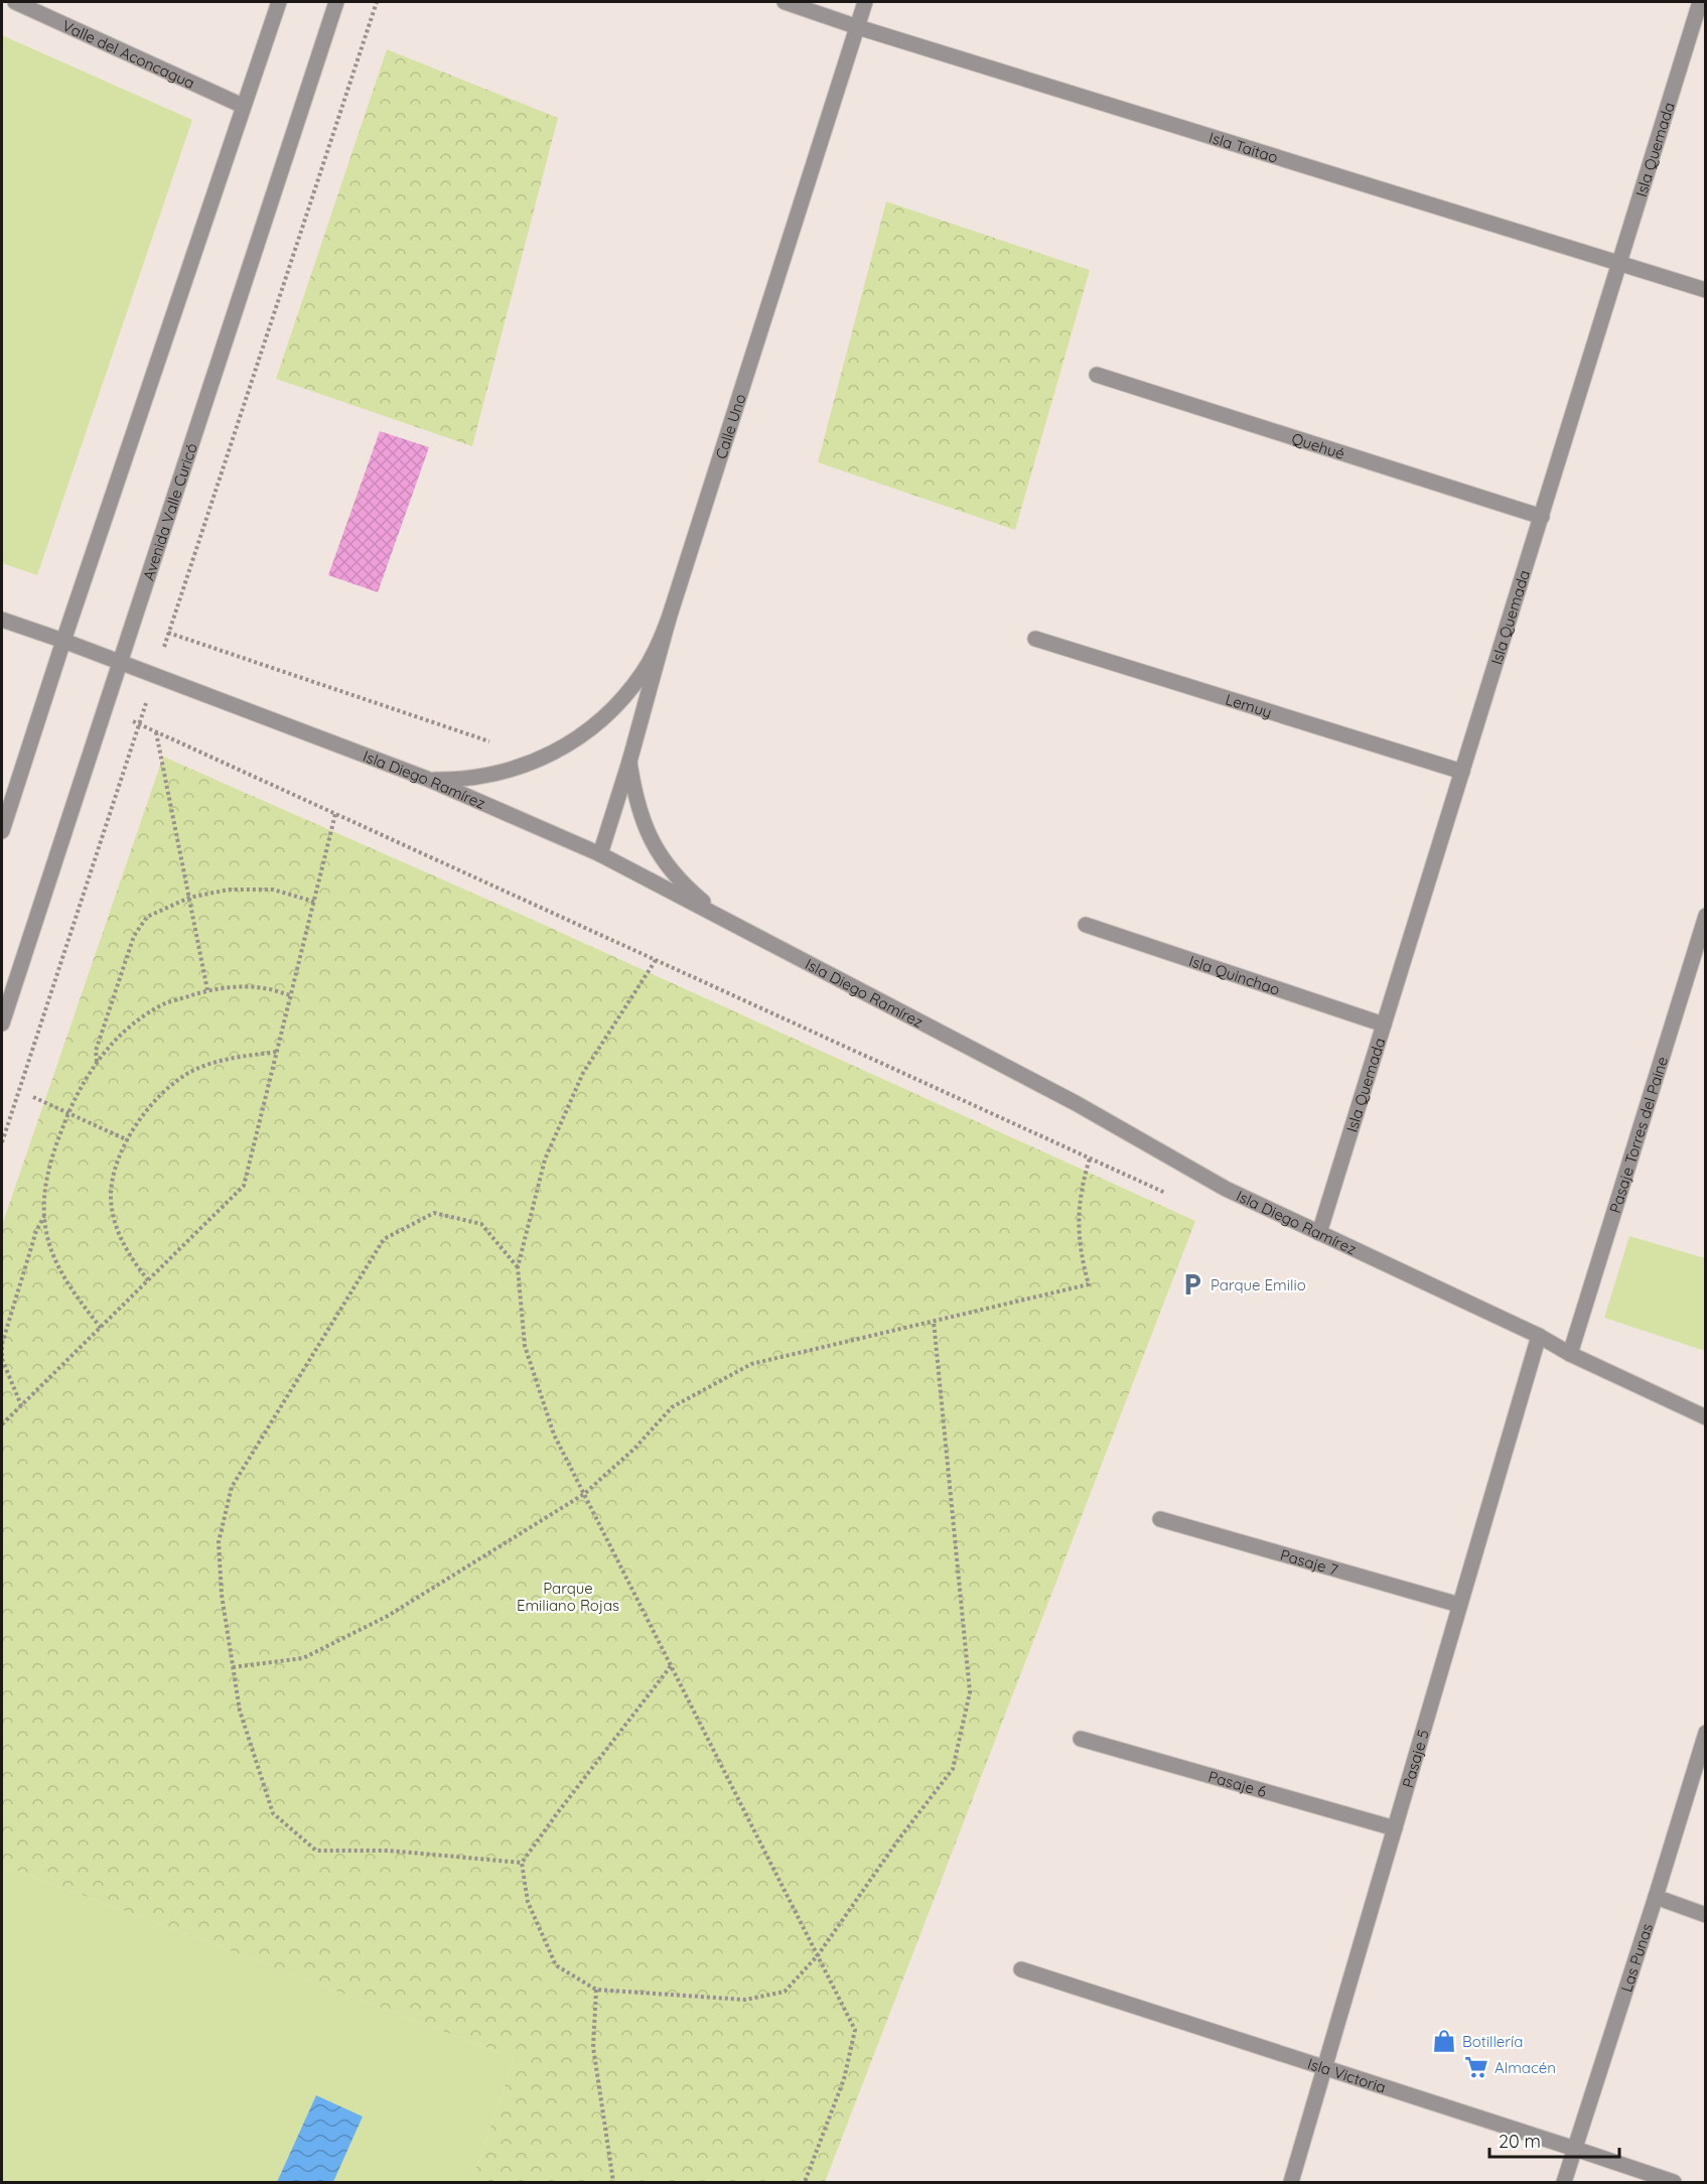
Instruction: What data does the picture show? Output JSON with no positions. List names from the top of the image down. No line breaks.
{"streets":{"street":["Valle del Aconcagua","Isla Taitao","Isla Quemada","Calle Uno","Quehué","Avenida Valle Curicó","Lemuy","Isla Diego Ramírez","Isla Quinchao","Pasaje Torres del Paine","Pasaje 7","Pasaje 5","Pasaje 6","Las Punas","Isla Victoria"]},"crossings":[["Isla Taitao","Isla Quemada"],["Isla Taitao","Calle Uno"],["Isla Quemada","Quehué"],["Isla Quemada","Lemuy"],["Isla Quemada","Isla Diego Ramírez"],["Isla Quemada","Isla Quinchao"],["Calle Uno","Isla Diego Ramírez"],["Avenida Valle Curicó","Isla Diego Ramírez"],["Isla Diego Ramírez","Pasaje Torres del Paine"],["Isla Diego Ramírez","Pasaje 5"],["Pasaje 7","Pasaje 5"],["Pasaje 5","Pasaje 6"],["Pasaje 5","Isla Victoria"],["Las Punas","Isla Victoria"]],"parks":["Parque Emiliano Rojas"],"places":{"parking":["Parque Emilio"],"shop":["Botillería"],"supermarket":["Almacén"]},"scale_bar":"20 m"}
